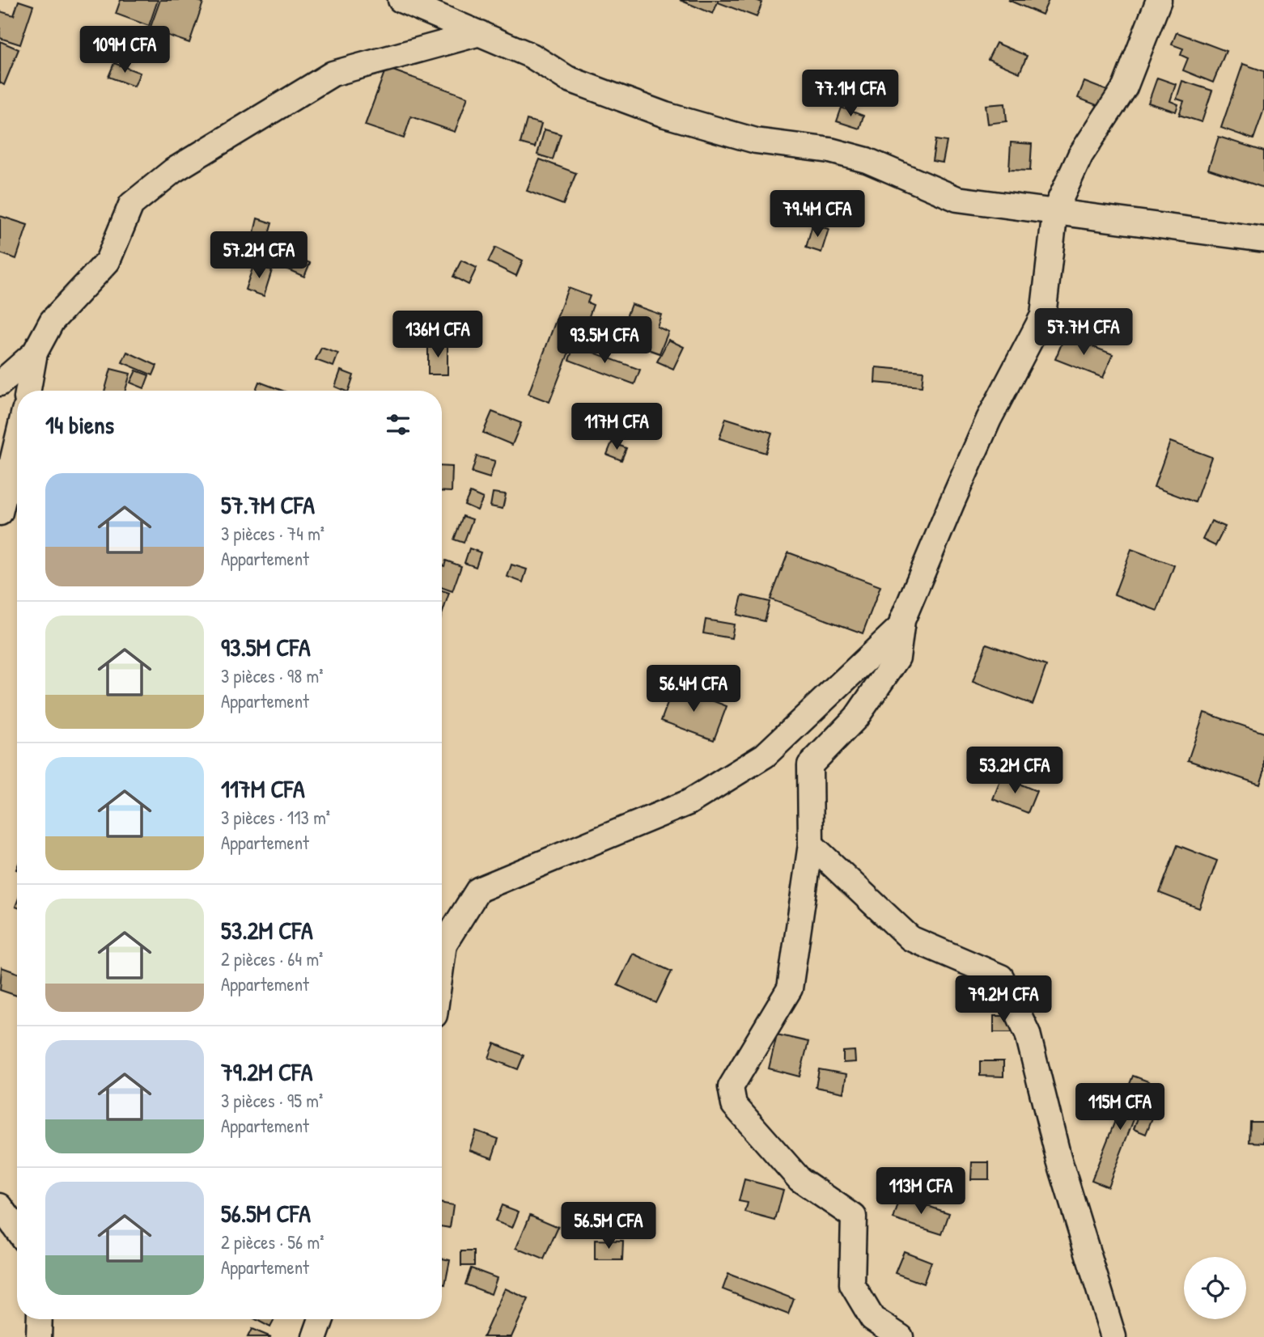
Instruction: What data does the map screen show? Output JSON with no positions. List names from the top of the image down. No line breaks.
{"page":{"price":["109M CFA","77.1M CFA","79.4M CFA","57.2M CFA","57.7M CFA","136M CFA","93.5M CFA","117M CFA","56.4M CFA","53.2M CFA","79.2M CFA","115M CFA","113M CFA","56.5M CFA"],"heading":"14 biens","list":[{"name":"57.7M CFA","note":"3 pièces · 74 m² · Appartement"},{"name":"93.5M CFA","note":"3 pièces · 98 m² · Appartement"},{"name":"117M CFA","note":"3 pièces · 113 m² · Appartement"},{"name":"53.2M CFA","note":"2 pièces · 64 m² · Appartement"},{"name":"79.2M CFA","note":"3 pièces · 95 m² · Appartement"},{"name":"56.5M CFA","note":"2 pièces · 56 m² · Appartement"}]}}
